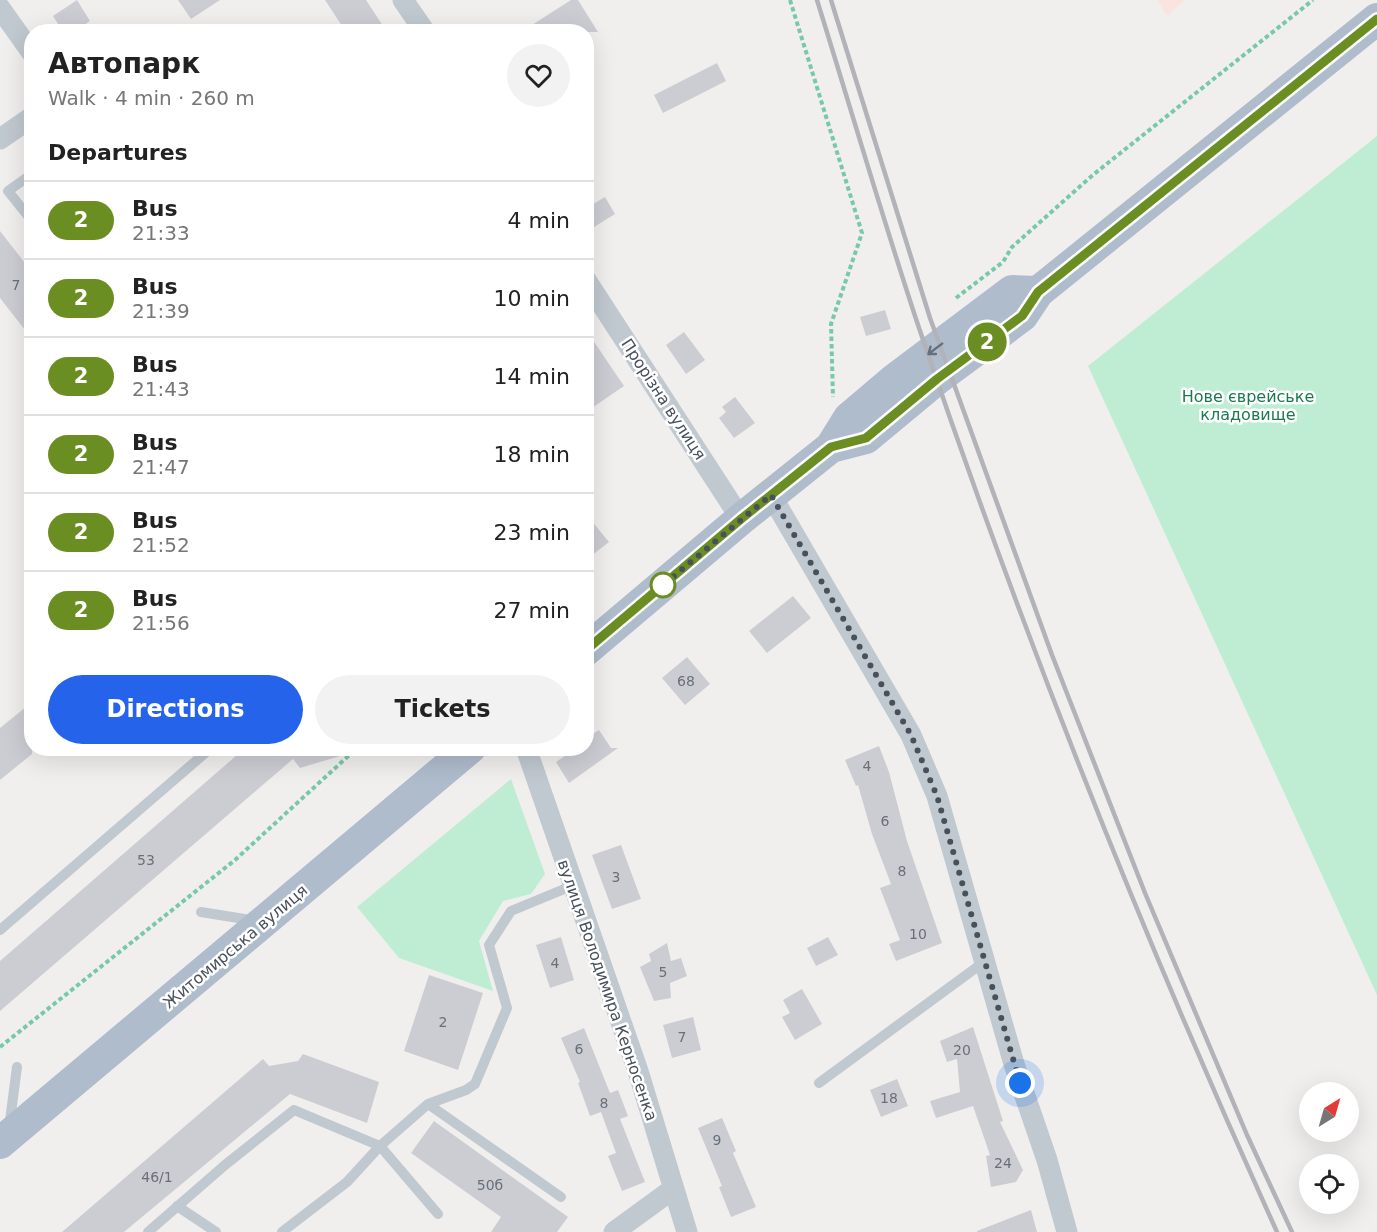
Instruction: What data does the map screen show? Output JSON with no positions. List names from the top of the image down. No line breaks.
{"streets":{"main road":["Житомирська вулиця"],"street":["Прорізна вулиця","вулиця Володимира Керносенка"]},"parks":["Нове єврейське кладовище"],"lines":["bus line 2"],"house_numbers":["7","68","4","6","53","8","3","10","4","5","2","7","6","20","18","8","9","24","46/1","50б"],"north":"top right","page":{"on_map":"2","heading":[["Автопарк","Walk · 4 min · 260 m"],"Departures"],"list":[{"mark":"2","name":"Bus","note":"21:33","value":"4 min"},{"mark":"2","name":"Bus","note":"21:39","value":"10 min"},{"mark":"2","name":"Bus","note":"21:43","value":"14 min"},{"mark":"2","name":"Bus","note":"21:47","value":"18 min"},{"mark":"2","name":"Bus","note":"21:52","value":"23 min"},{"mark":"2","name":"Bus","note":"21:56","value":"27 min"}],"buttons":["Directions","Tickets"]}}
